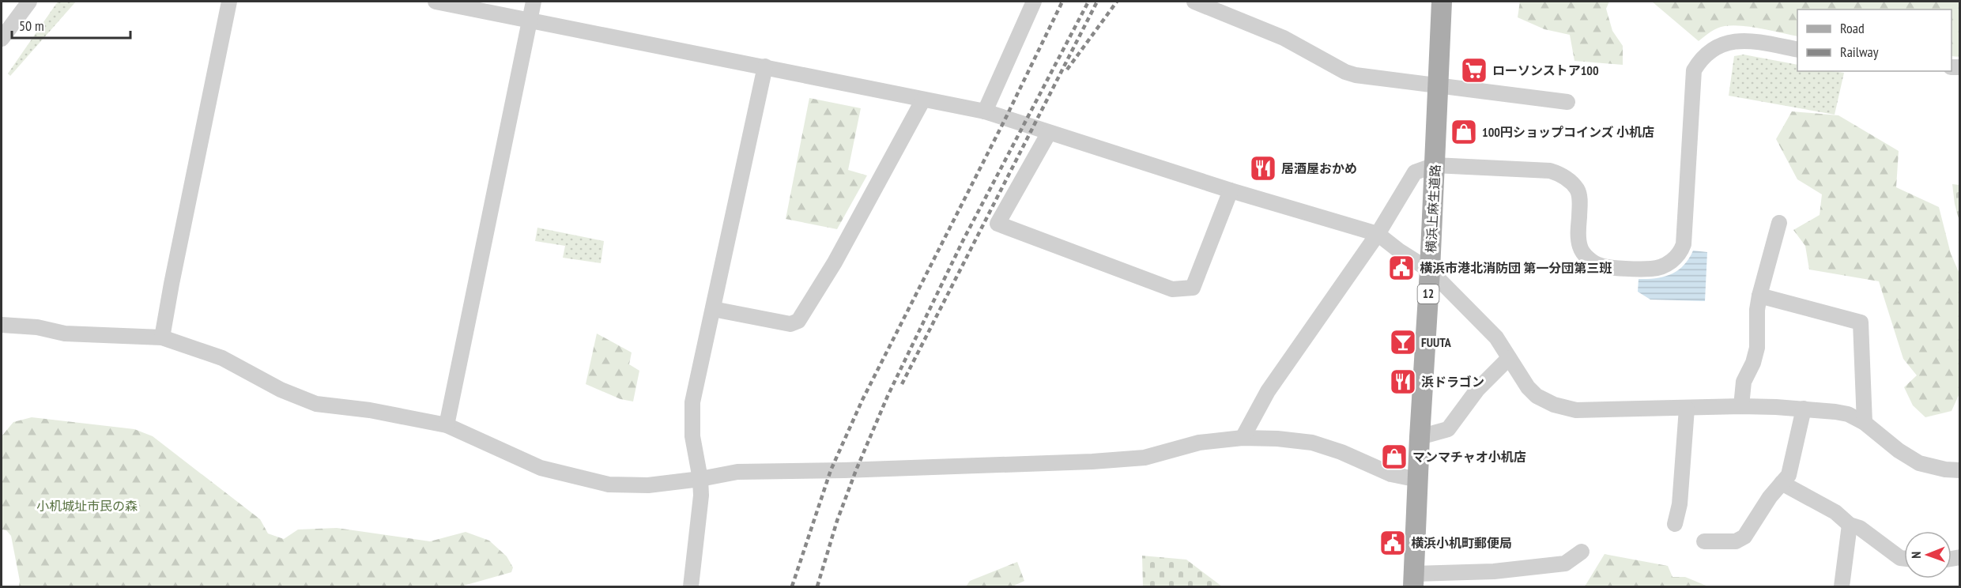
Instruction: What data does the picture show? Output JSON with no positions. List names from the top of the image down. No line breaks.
{"streets":{"main road":["横浜上麻生道路","12"]},"parks":["小机城址市民の森"],"places":{"supermarket":["ローソンストア100"],"shop":["100円ショップコインズ 小机店","マンマチャオ小机店"],"restaurant":["居酒屋おかめ","浜ドラゴン"],"public building":["横浜市港北消防団 第一分団第三班","横浜小机町郵便局"],"bar":["FUUTA"]},"legend":["Road","Railway"],"scale_bar":"50 m","north":"left"}
